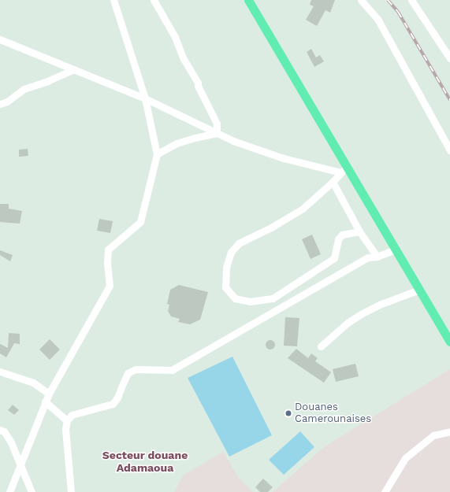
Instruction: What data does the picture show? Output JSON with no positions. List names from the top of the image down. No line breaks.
{"districts":["Secteur douane Adamaoua"],"places":["Douanes Camerounaises"]}
